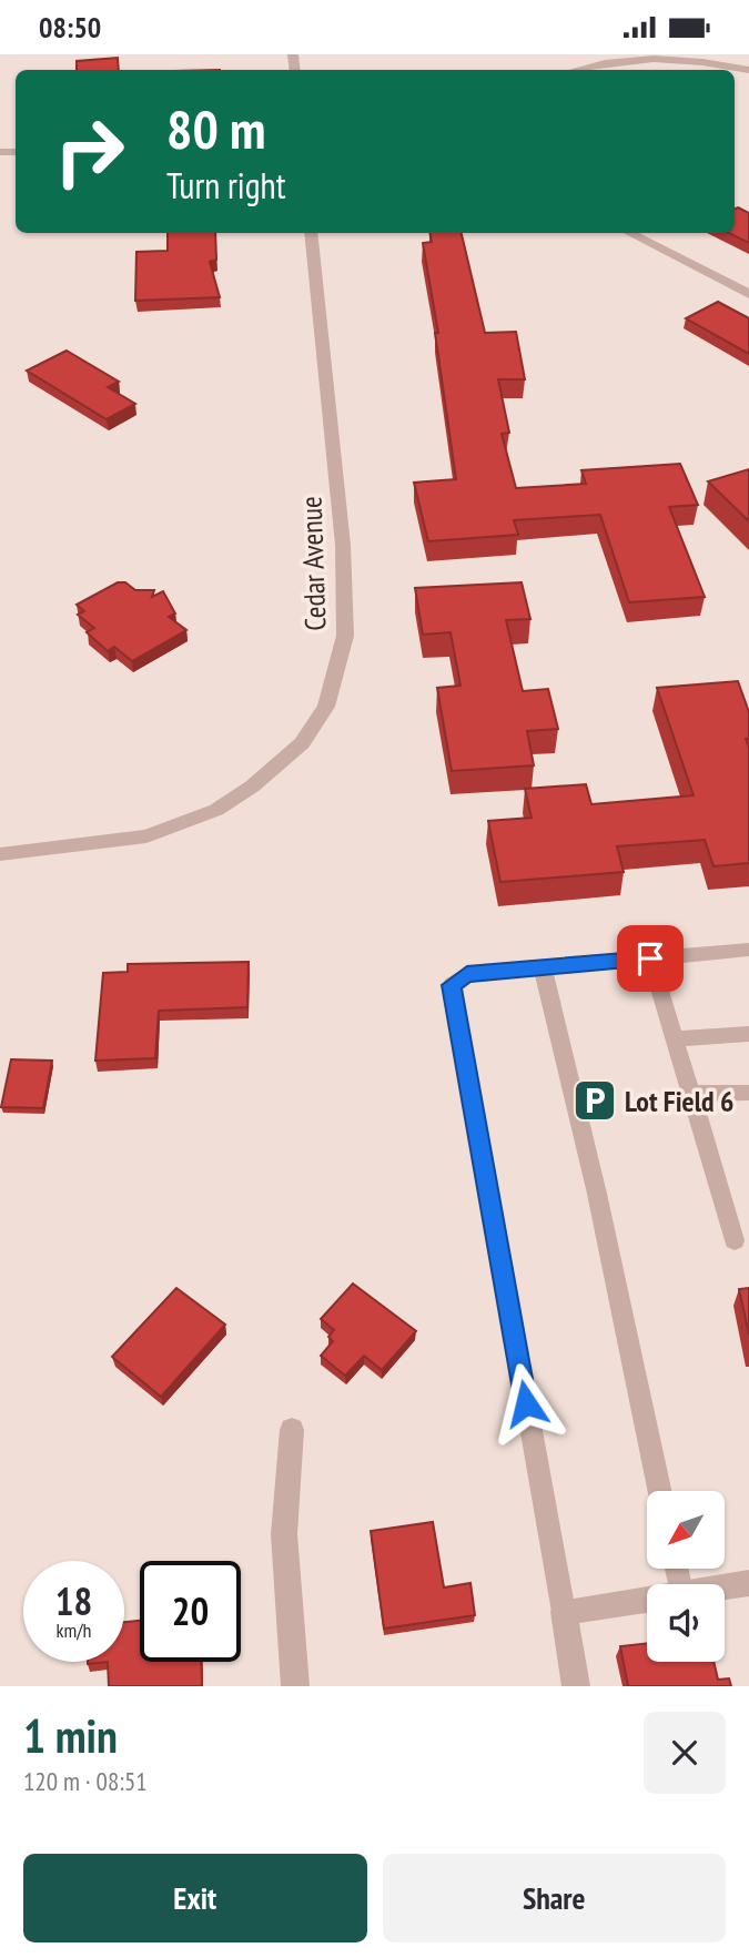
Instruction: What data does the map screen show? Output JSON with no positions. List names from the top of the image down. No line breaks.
{"streets":{"street":["Cedar Avenue"]},"places":{"parking":["Lot Field 6"]},"north":"bottom left","page":{"status":"08:50","turn":["80 m","Turn right"],"speed":"18 km/h","limit":"20","heading":["1 min","120 m · 08:51"],"buttons":["Exit","Share"]}}
